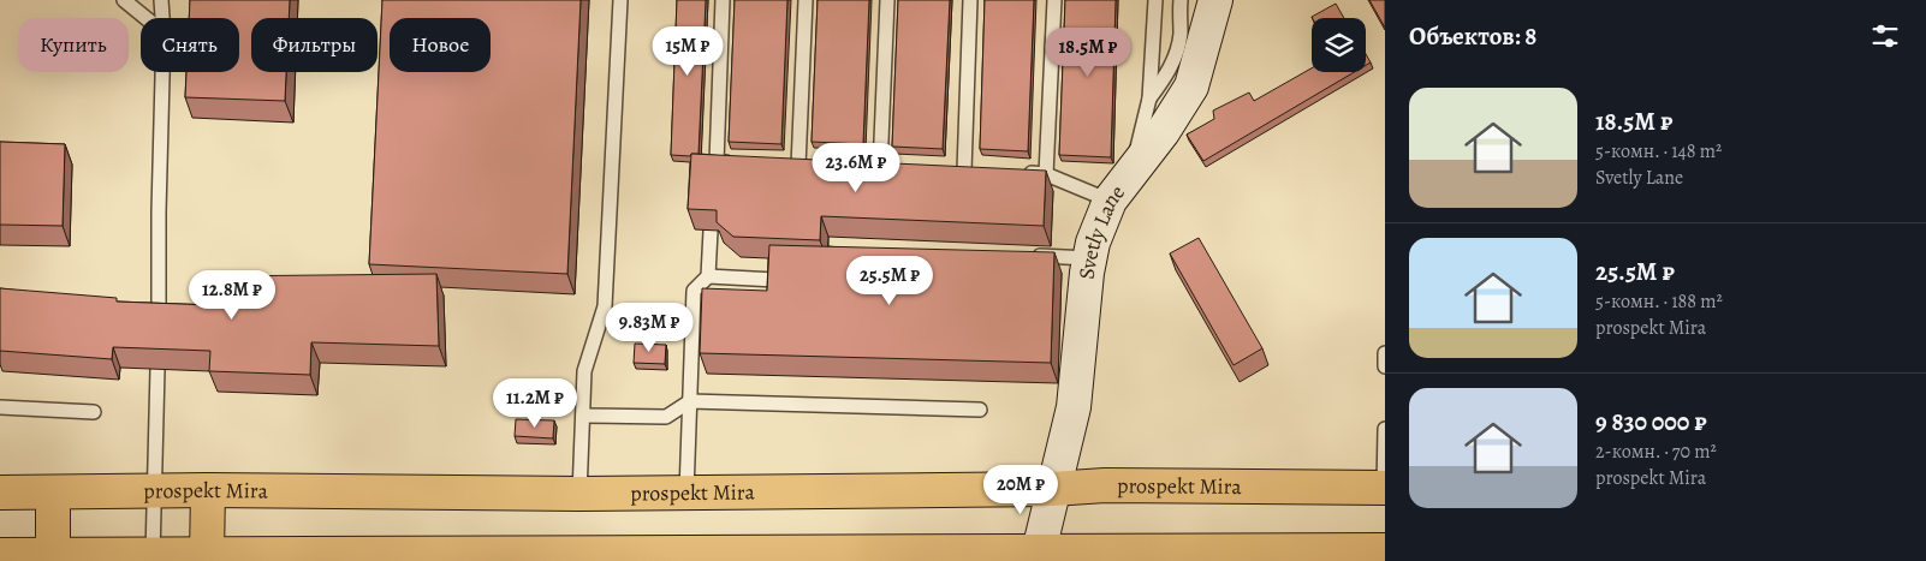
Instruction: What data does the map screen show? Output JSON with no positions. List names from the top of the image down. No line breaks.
{"streets":{"main road":["prospekt Mira"],"street":["Svetly Lane"]},"crossings":[["Svetly Lane","prospekt Mira"]],"page":{"heading":"Объектов: 8","chip":["Купить","Снять","Фильтры","Новое"],"price":["15M ₽","18.5M ₽","23.6M ₽","25.5M ₽","12.8M ₽","9.83M ₽","11.2M ₽","20M ₽"],"list":[{"name":"18.5M ₽","note":"5-комн. · 148 m² · Svetly Lane"},{"name":"25.5M ₽","note":"5-комн. · 188 m² · prospekt Mira"},{"name":"9 830 000 ₽","note":"2-комн. · 70 m² · prospekt Mira"}]}}
